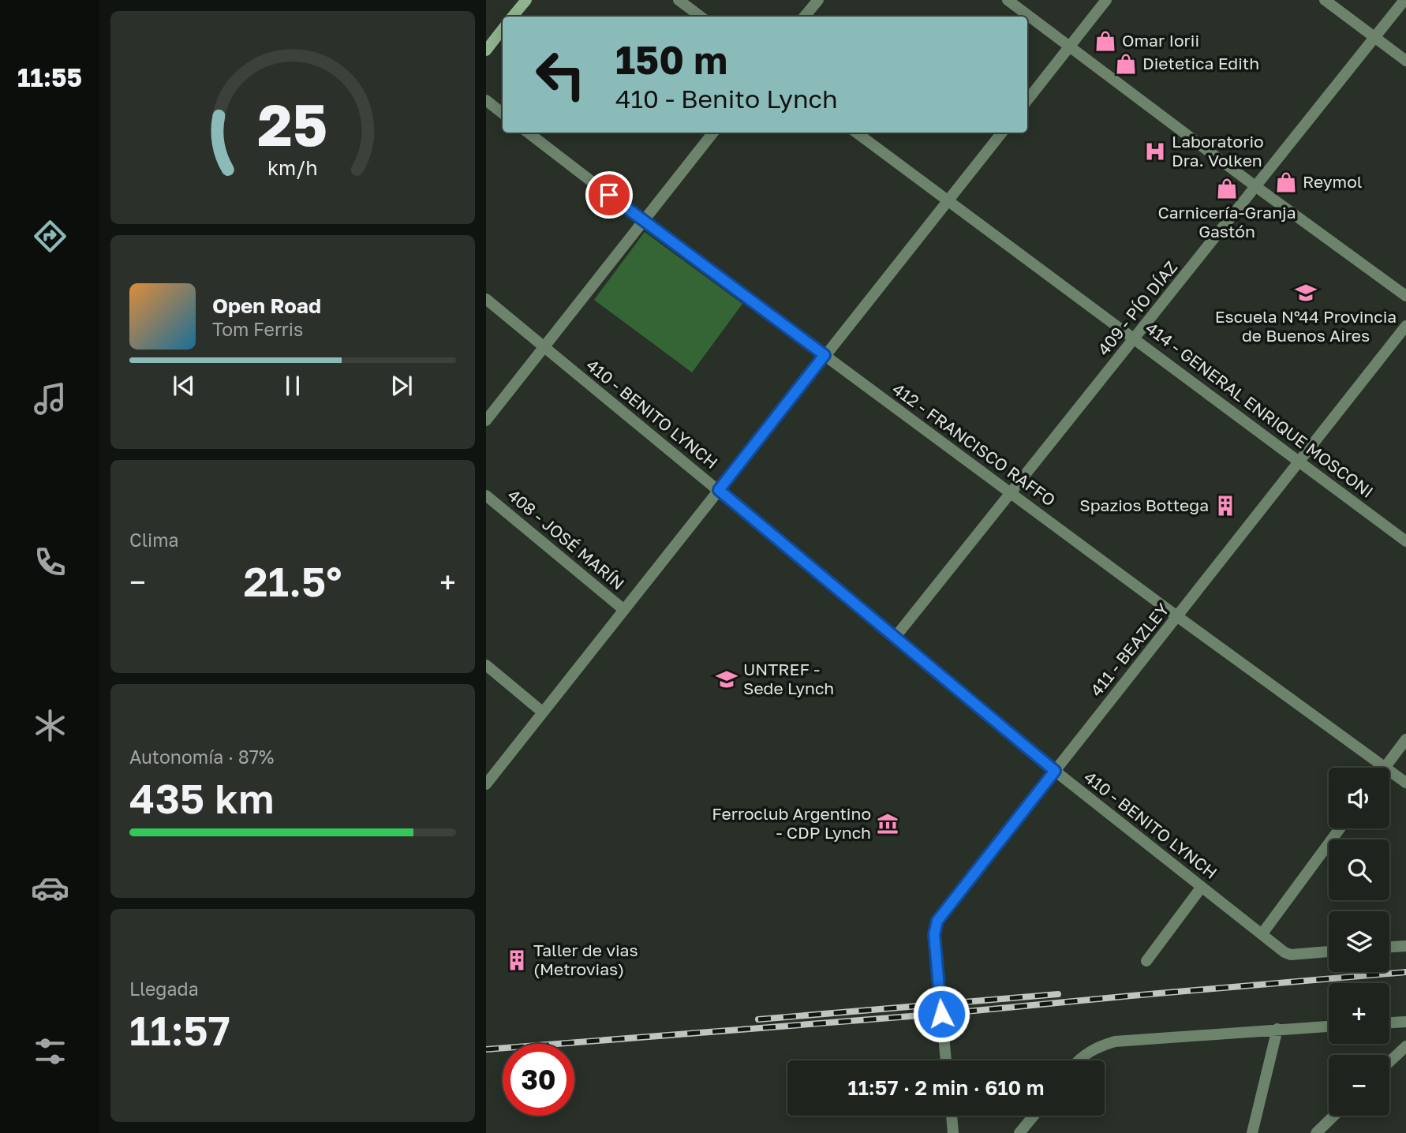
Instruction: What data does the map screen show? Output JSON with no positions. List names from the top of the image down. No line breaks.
{"streets":{"street":["409 - PÍO DÍAZ","414 - GENERAL ENRIQUE MOSCONI","410 - BENITO LYNCH","412 - FRANCISCO RAFFO","408 - JOSÉ MARÍN","411 - BEAZLEY"]},"crossings":[["409 - PÍO DÍAZ","414 - GENERAL ENRIQUE MOSCONI"],["409 - PÍO DÍAZ","410 - BENITO LYNCH"],["409 - PÍO DÍAZ","412 - FRANCISCO RAFFO"],["414 - GENERAL ENRIQUE MOSCONI","411 - BEAZLEY"],["410 - BENITO LYNCH","411 - BEAZLEY"],["412 - FRANCISCO RAFFO","411 - BEAZLEY"]],"places":{"shop":["Omar Iorii","Dietetica Edith","Reymol","Carnicería-Granja Gastón"],"hospital":["Laboratorio Dra. Volken"],"school or university":["Escuela N°44 Provincia de Buenos Aires","UNTREF - Sede Lynch"],"building":["Spazios Bottega","Taller de vias (Metrovias)"],"museum":["Ferroclub Argentino - CDP Lynch"]},"page":{"tabs":"11:55","turn":["150 m","410 - Benito Lynch"],"song":["Open Road","Tom Ferris"],"tile":["Clima",["Autonomía · 87%","435 km"],["Llegada","11:57"]],"heat":["−","21.5°","+"],"map_buttons":["+","−"],"limit":"30","trip":"11:57 · 2 min · 610 m","gauge":["25","km/h"]}}
